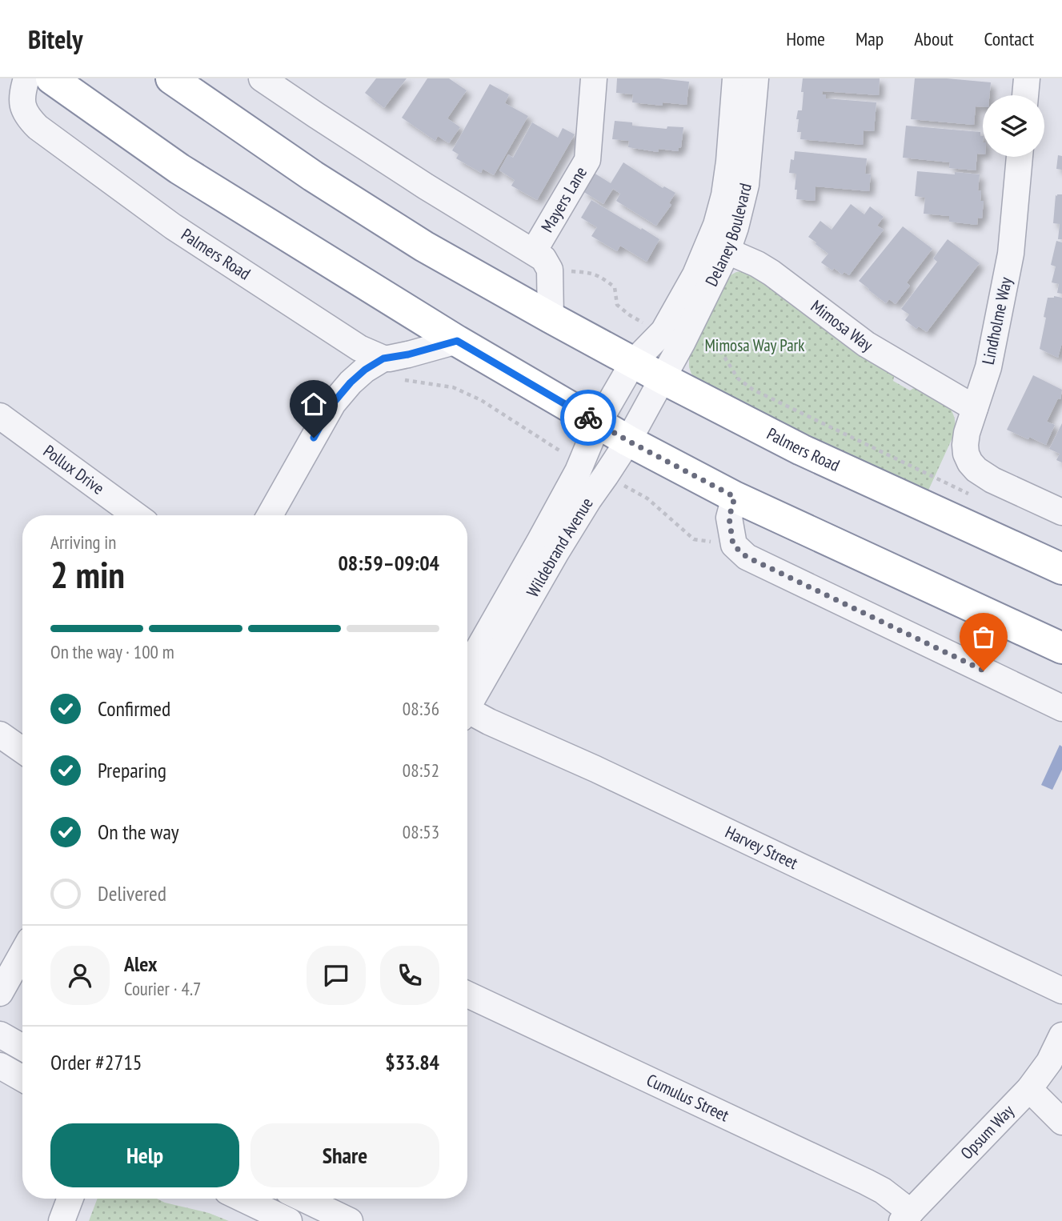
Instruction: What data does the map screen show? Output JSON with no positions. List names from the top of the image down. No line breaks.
{"streets":{"highway":["Palmers Road"],"street":["Mayers Lane","Delaney Boulevard","Lindholme Way","Mimosa Way","Pollux Drive","Wildebrand Avenue","Harvey Street","Cumulus Street","Opsum Way"]},"crossings":[["Delaney Boulevard","Palmers Road"],["Delaney Boulevard","Mimosa Way"],["Delaney Boulevard","Wildebrand Avenue"],["Palmers Road","Wildebrand Avenue"],["Lindholme Way","Mimosa Way"],["Cumulus Street","Opsum Way"]],"parks":["Mimosa Way Park"],"page":{"header":"Bitely","nav":["Home","Map","About","Contact"],"heading":["2 min","Arriving in","08:59–09:04"],"panel":["Alex","Courier · 4.7","Order #2715","$33.84"],"bar":"On the way · 100 m","list":[["Confirmed","08:36"],["Preparing","08:52"],["On the way","08:53"],"Delivered"],"buttons":["Help","Share"]}}
